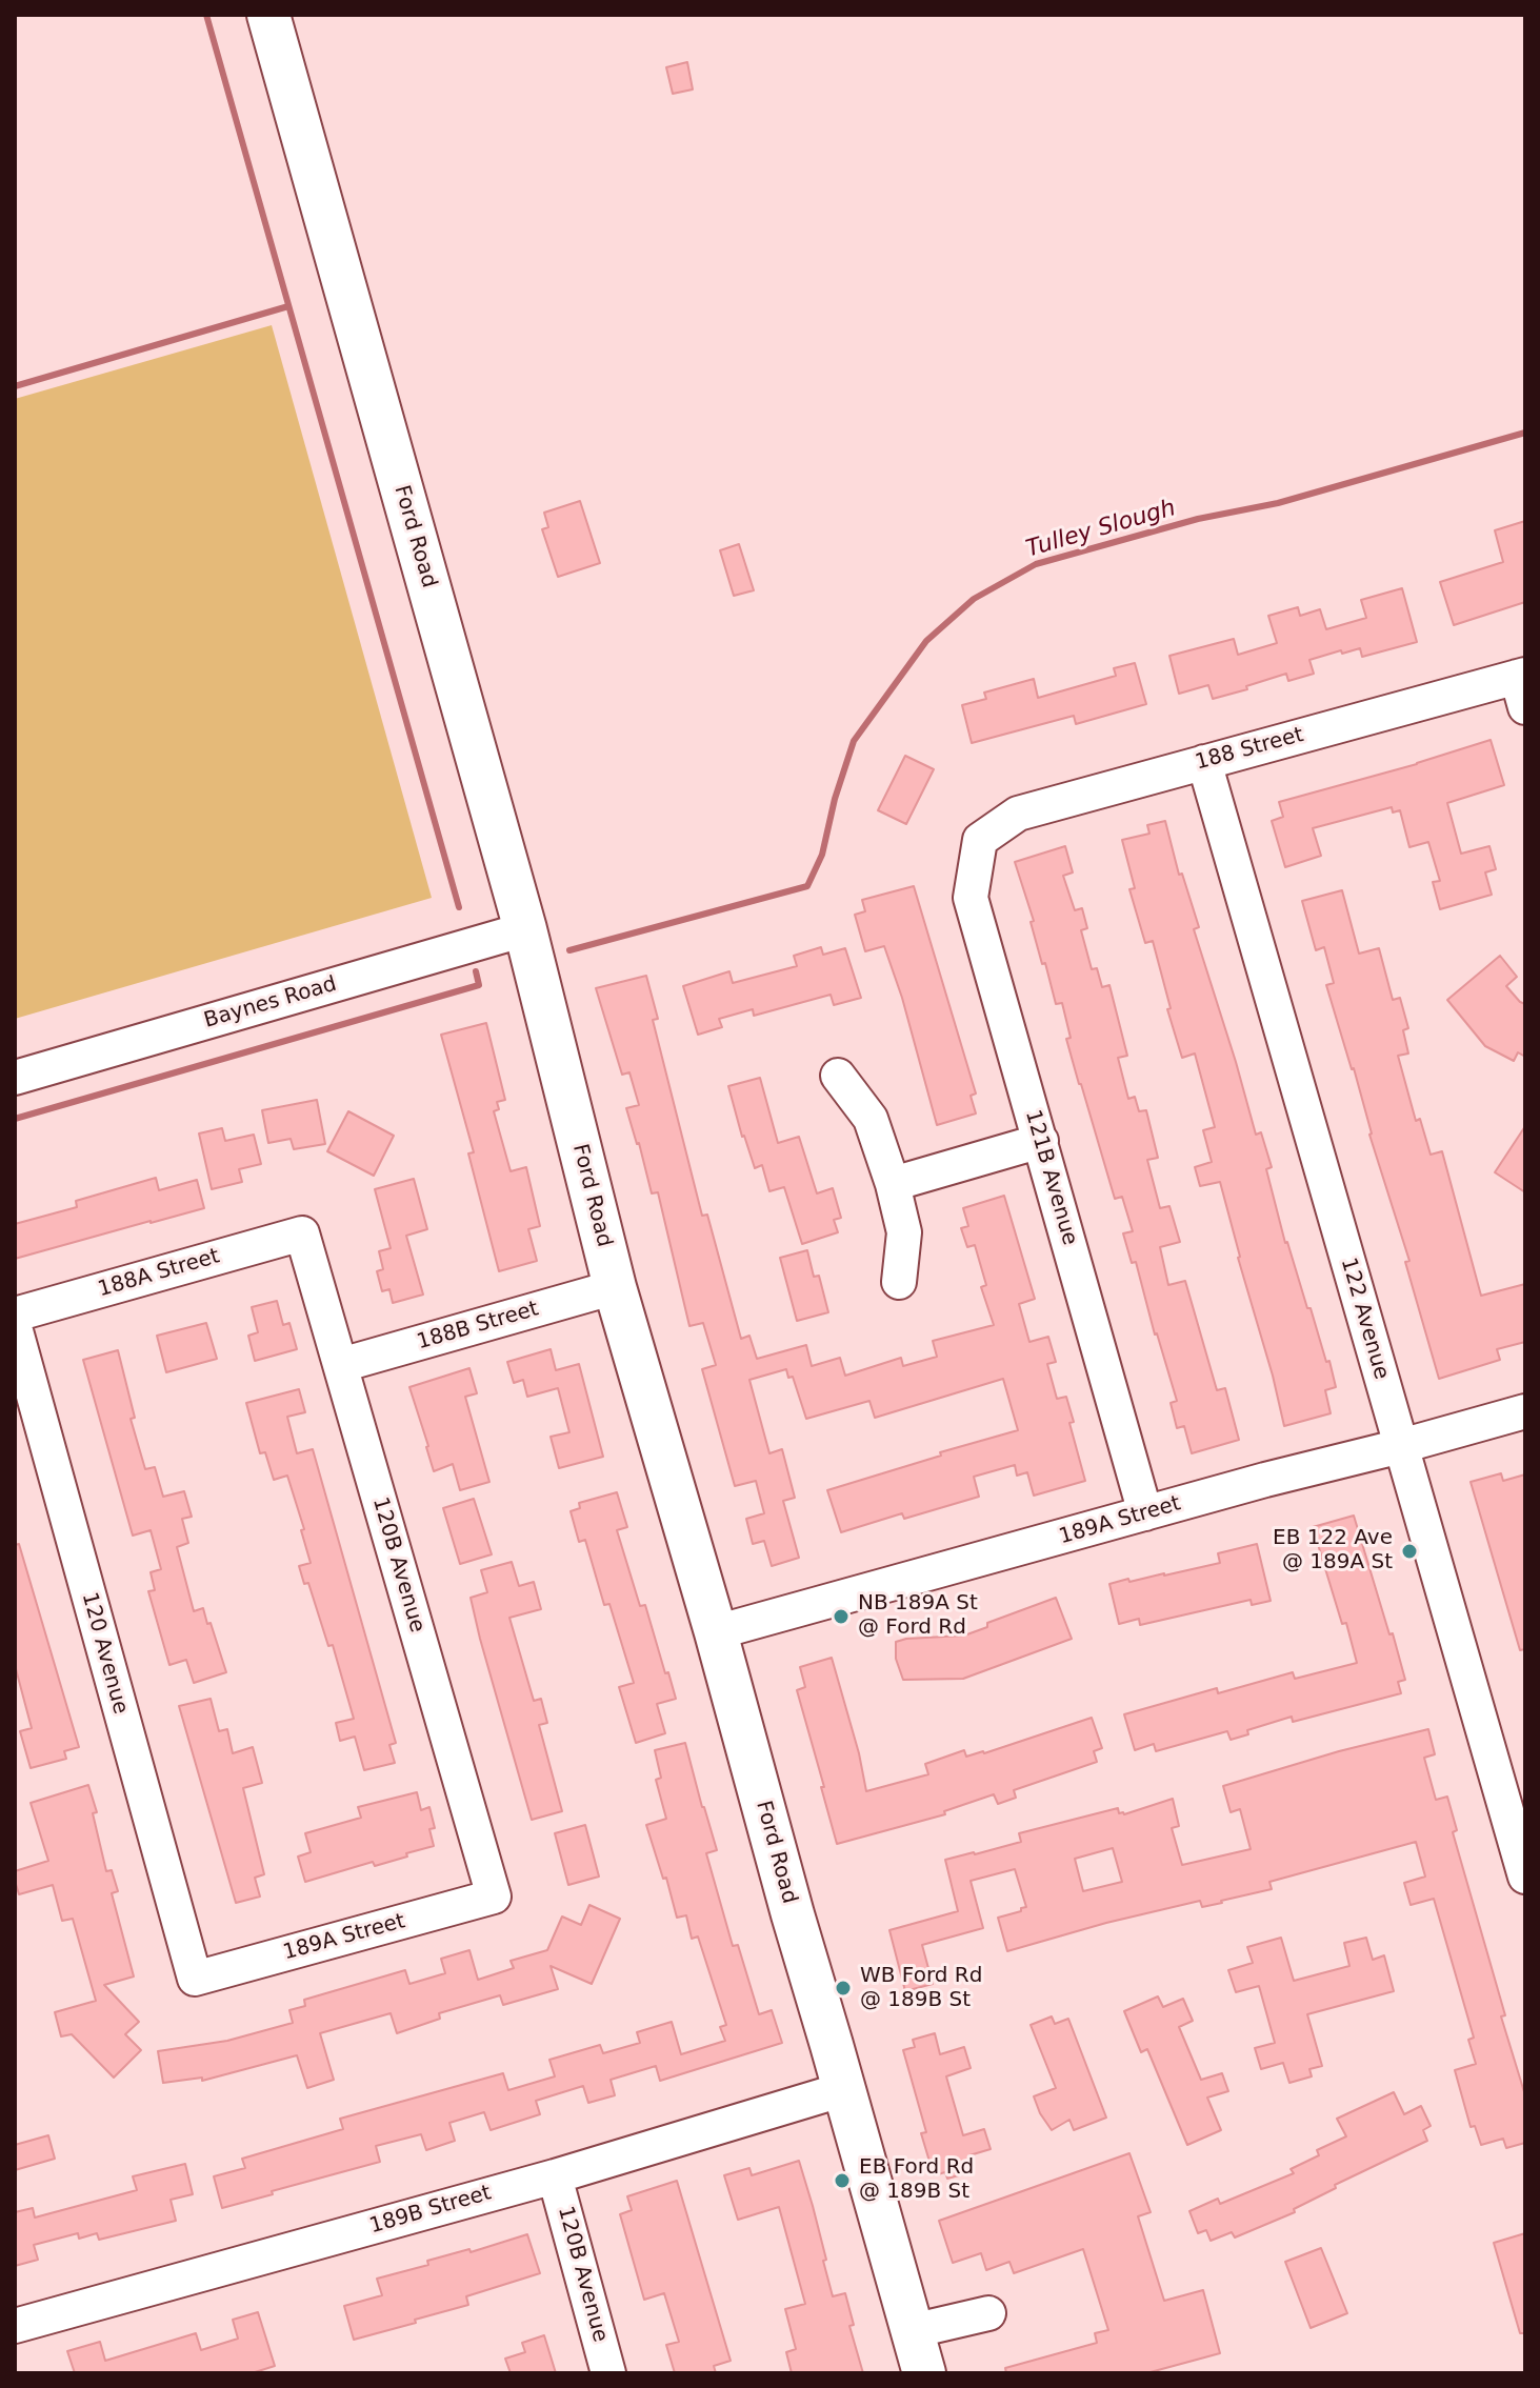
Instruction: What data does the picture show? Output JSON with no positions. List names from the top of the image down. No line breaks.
{"streets":{"main road":["Ford Road"],"street":["188 Street","Baynes Road","121B Avenue","188A Street","122 Avenue","188B Street","189A Street","120B Avenue","120 Avenue","189B Street"]},"crossings":[["Ford Road","Baynes Road"],["Ford Road","188B Street"],["Ford Road","189A Street"],["Ford Road","189B Street"],["188 Street","121B Avenue"],["188 Street","122 Avenue"],["121B Avenue","189A Street"],["188A Street","120B Avenue"],["122 Avenue","189A Street"],["188B Street","120B Avenue"],["189A Street","120B Avenue"],["189A Street","120 Avenue"],["120B Avenue","189B Street"]],"water":["Tulley Slough"],"places":["EB 122 Ave @ 189A St","NB 189A St @ Ford Rd","WB Ford Rd @ 189B St","EB Ford Rd @ 189B St"]}
